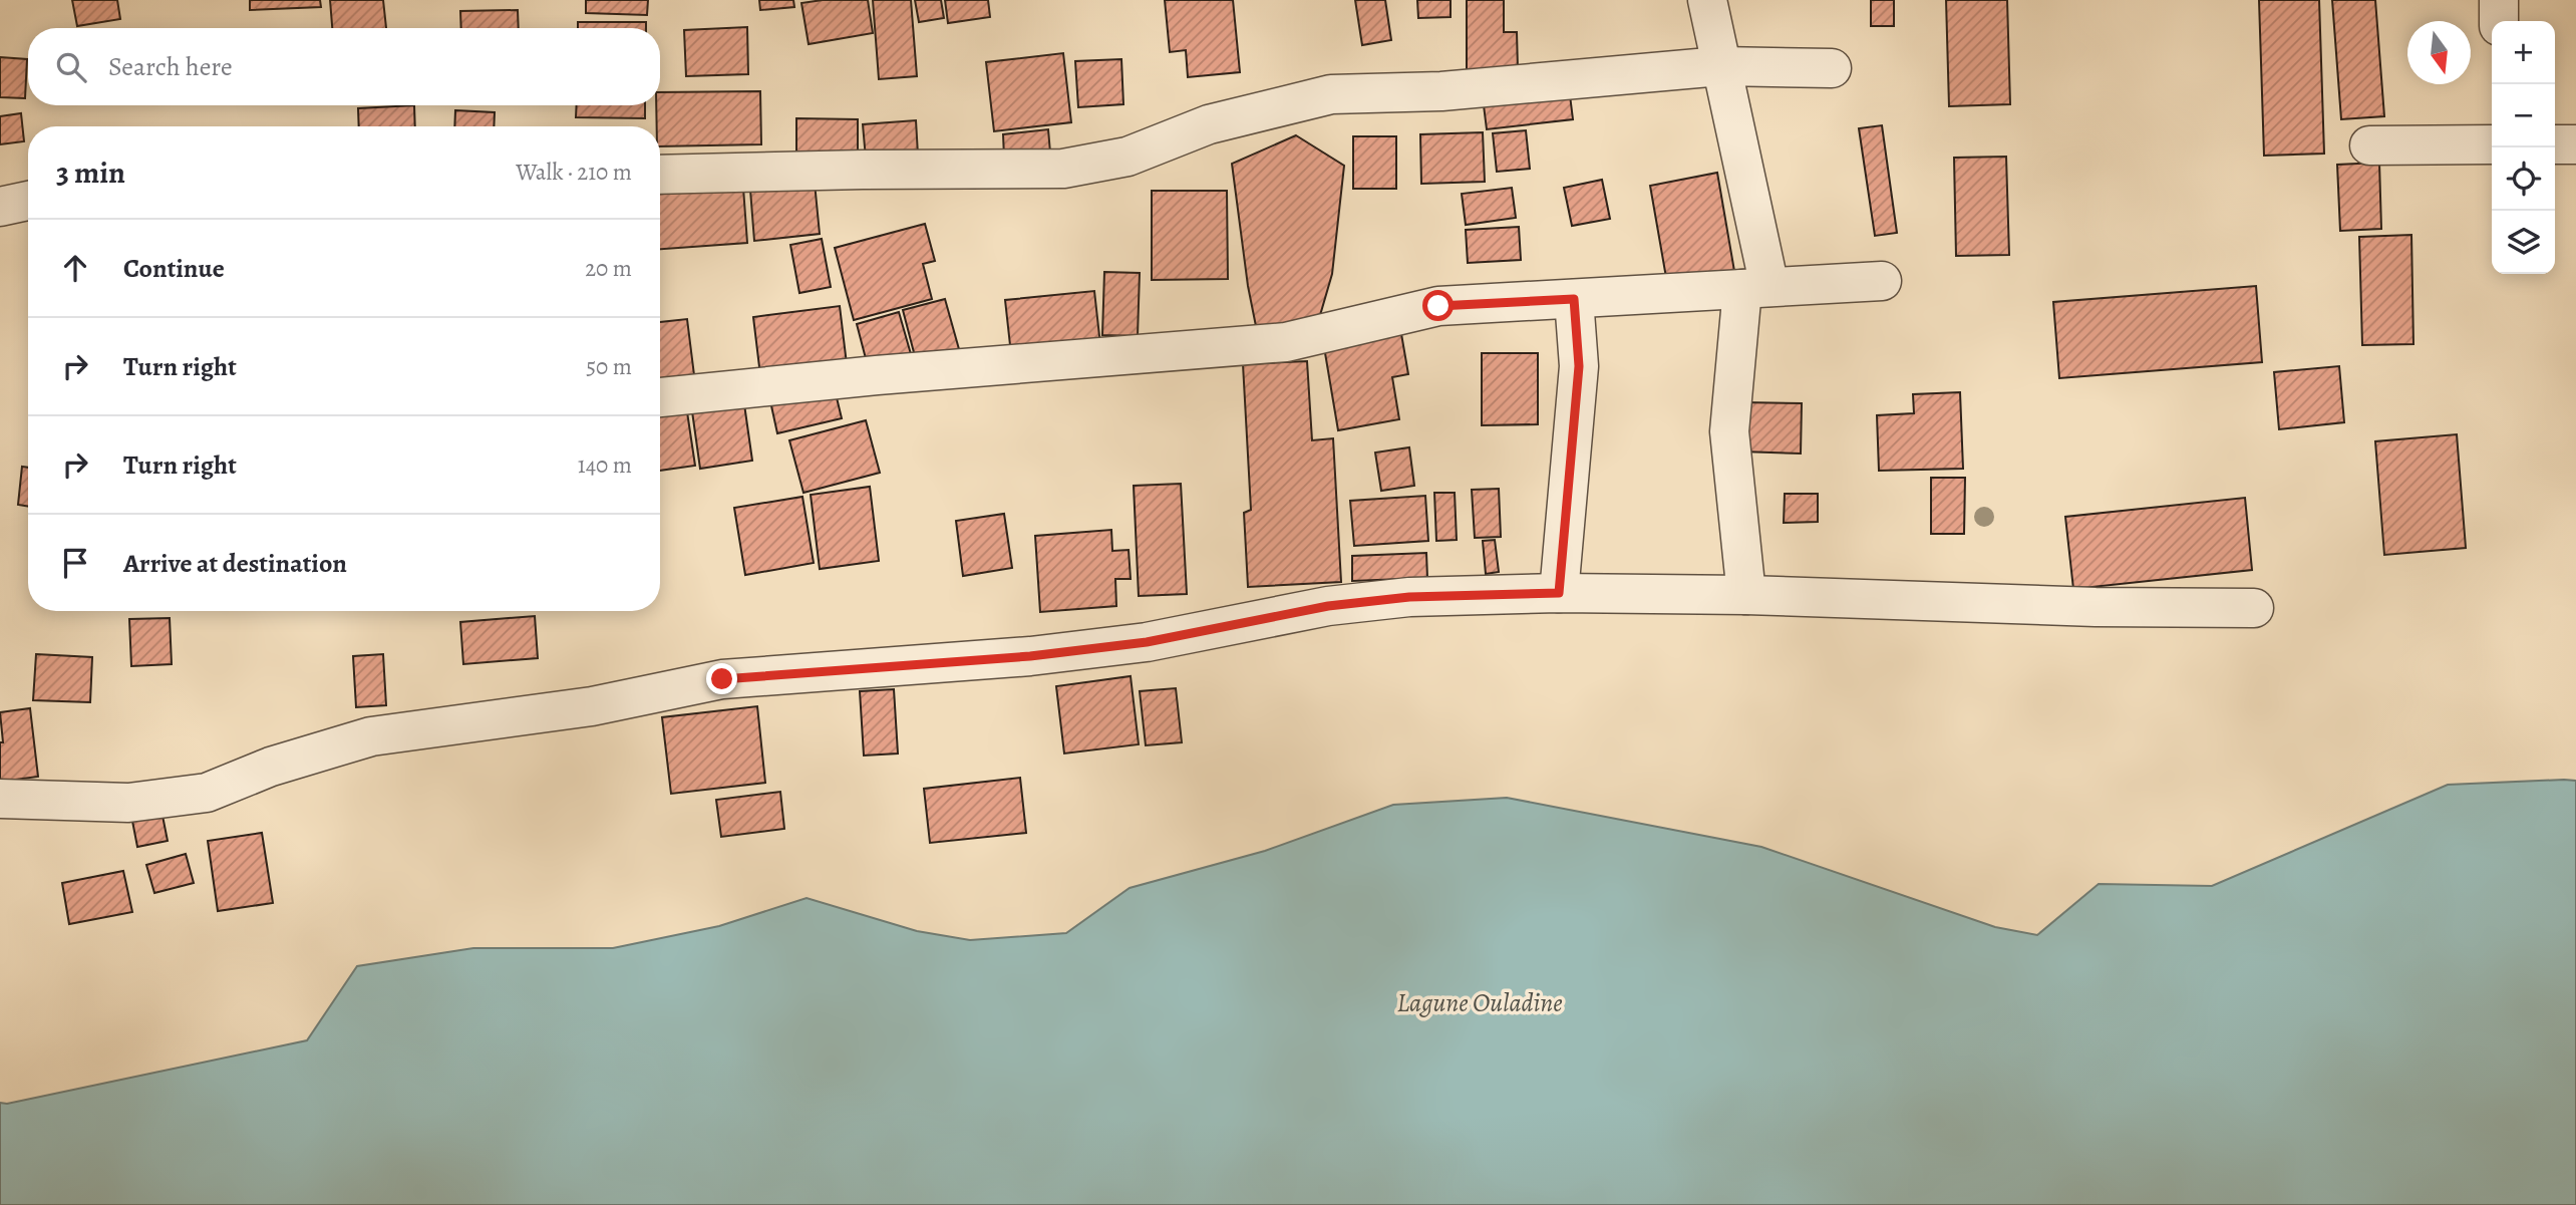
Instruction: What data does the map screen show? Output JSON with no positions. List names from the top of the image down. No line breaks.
{"water":["Lagune Ouladine"],"north":"bottom","page":{"map_buttons":["+","−"],"search":"Search here","heading":["3 min","Walk · 210 m"],"list":[["Continue","20 m"],["Turn right","50 m"],["Turn right","140 m"],"Arrive at destination"]}}
